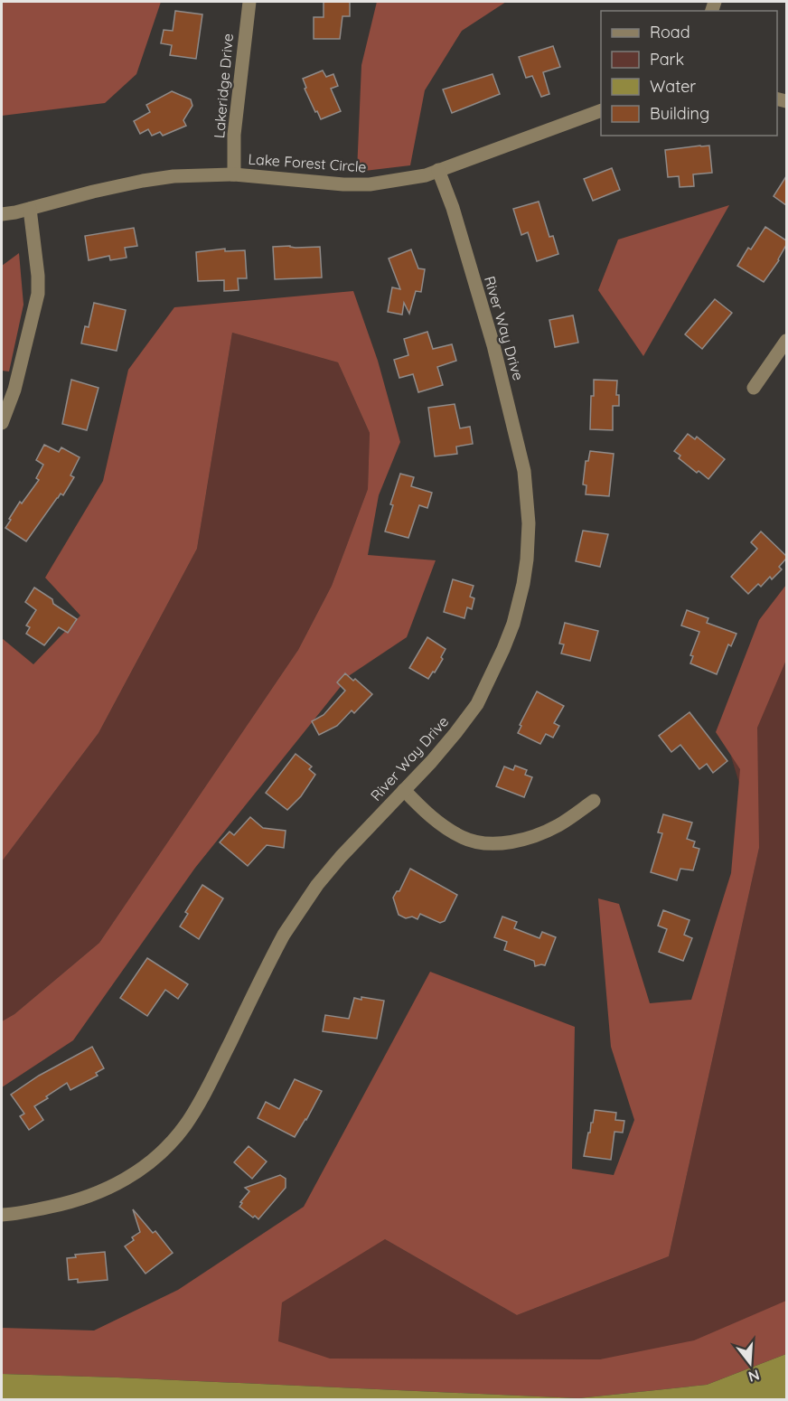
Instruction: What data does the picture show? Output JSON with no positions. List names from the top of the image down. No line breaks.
{"streets":{"street":["Lakeridge Drive","Lake Forest Circle","River Way Drive"]},"crossings":[["Lakeridge Drive","Lake Forest Circle"],["Lake Forest Circle","River Way Drive"]],"legend":["Road","Park","Water","Building"],"north":"bottom"}
